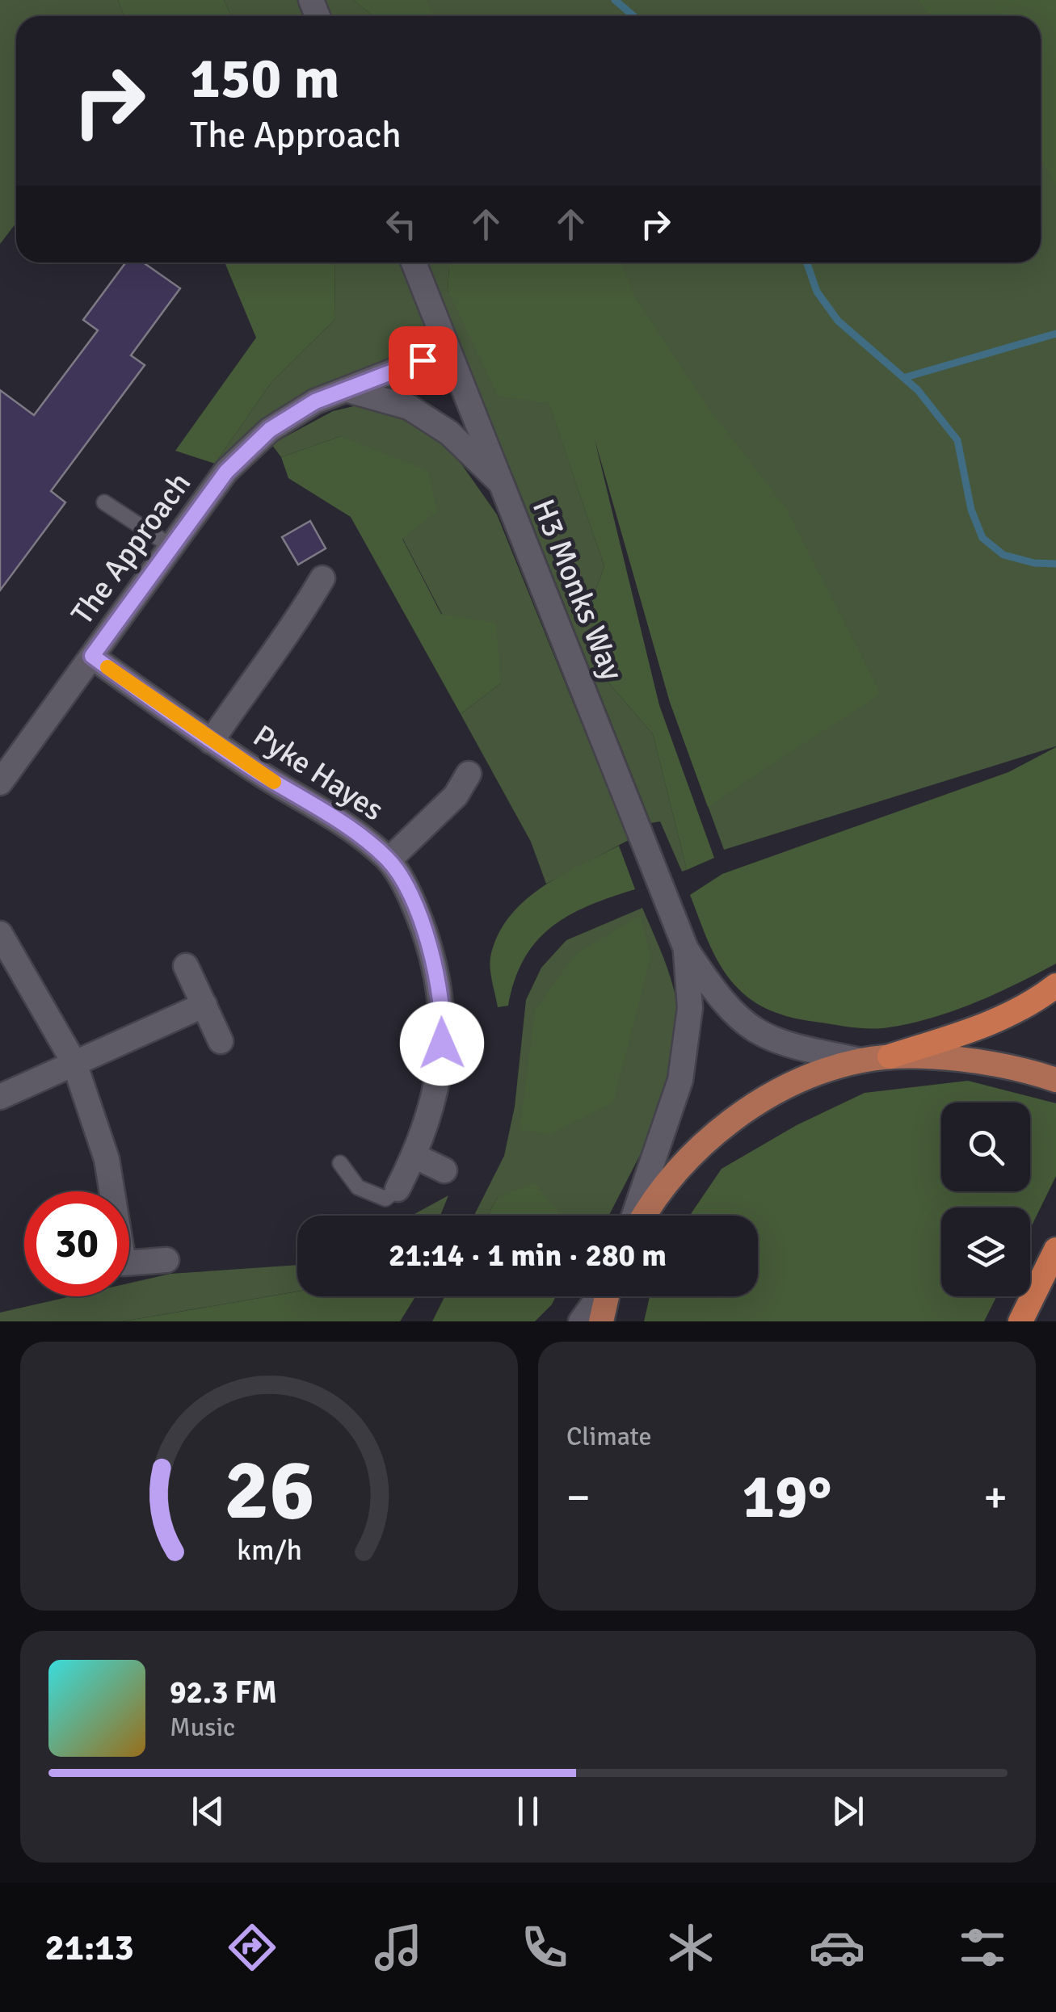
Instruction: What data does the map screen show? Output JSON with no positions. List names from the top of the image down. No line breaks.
{"streets":{"street":["The Approach","H3 Monks Way","Pyke Hayes"]},"crossings":[["The Approach","H3 Monks Way"],["The Approach","Pyke Hayes"]],"page":{"turn":["150 m","The Approach"],"limit":"30","trip":"21:14 · 1 min · 280 m","tile":"Climate","heat":["−","19°","+"],"song":["92.3 FM","Music"],"tabs":"21:13","gauge":["26","km/h"]}}
